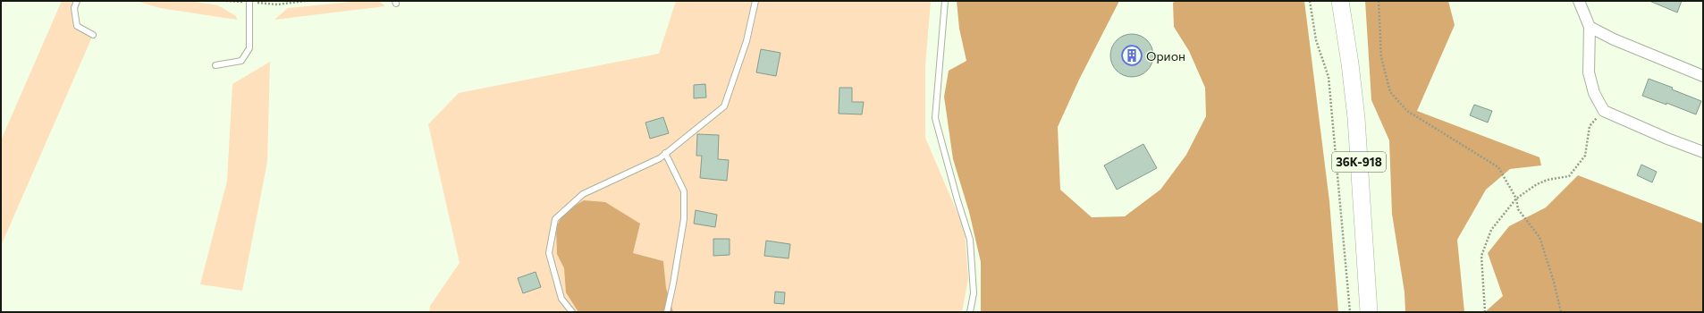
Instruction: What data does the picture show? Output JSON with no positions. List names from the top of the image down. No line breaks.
{"streets":{"main road":["36К-918"]},"places":{"building":["Орион"]}}
